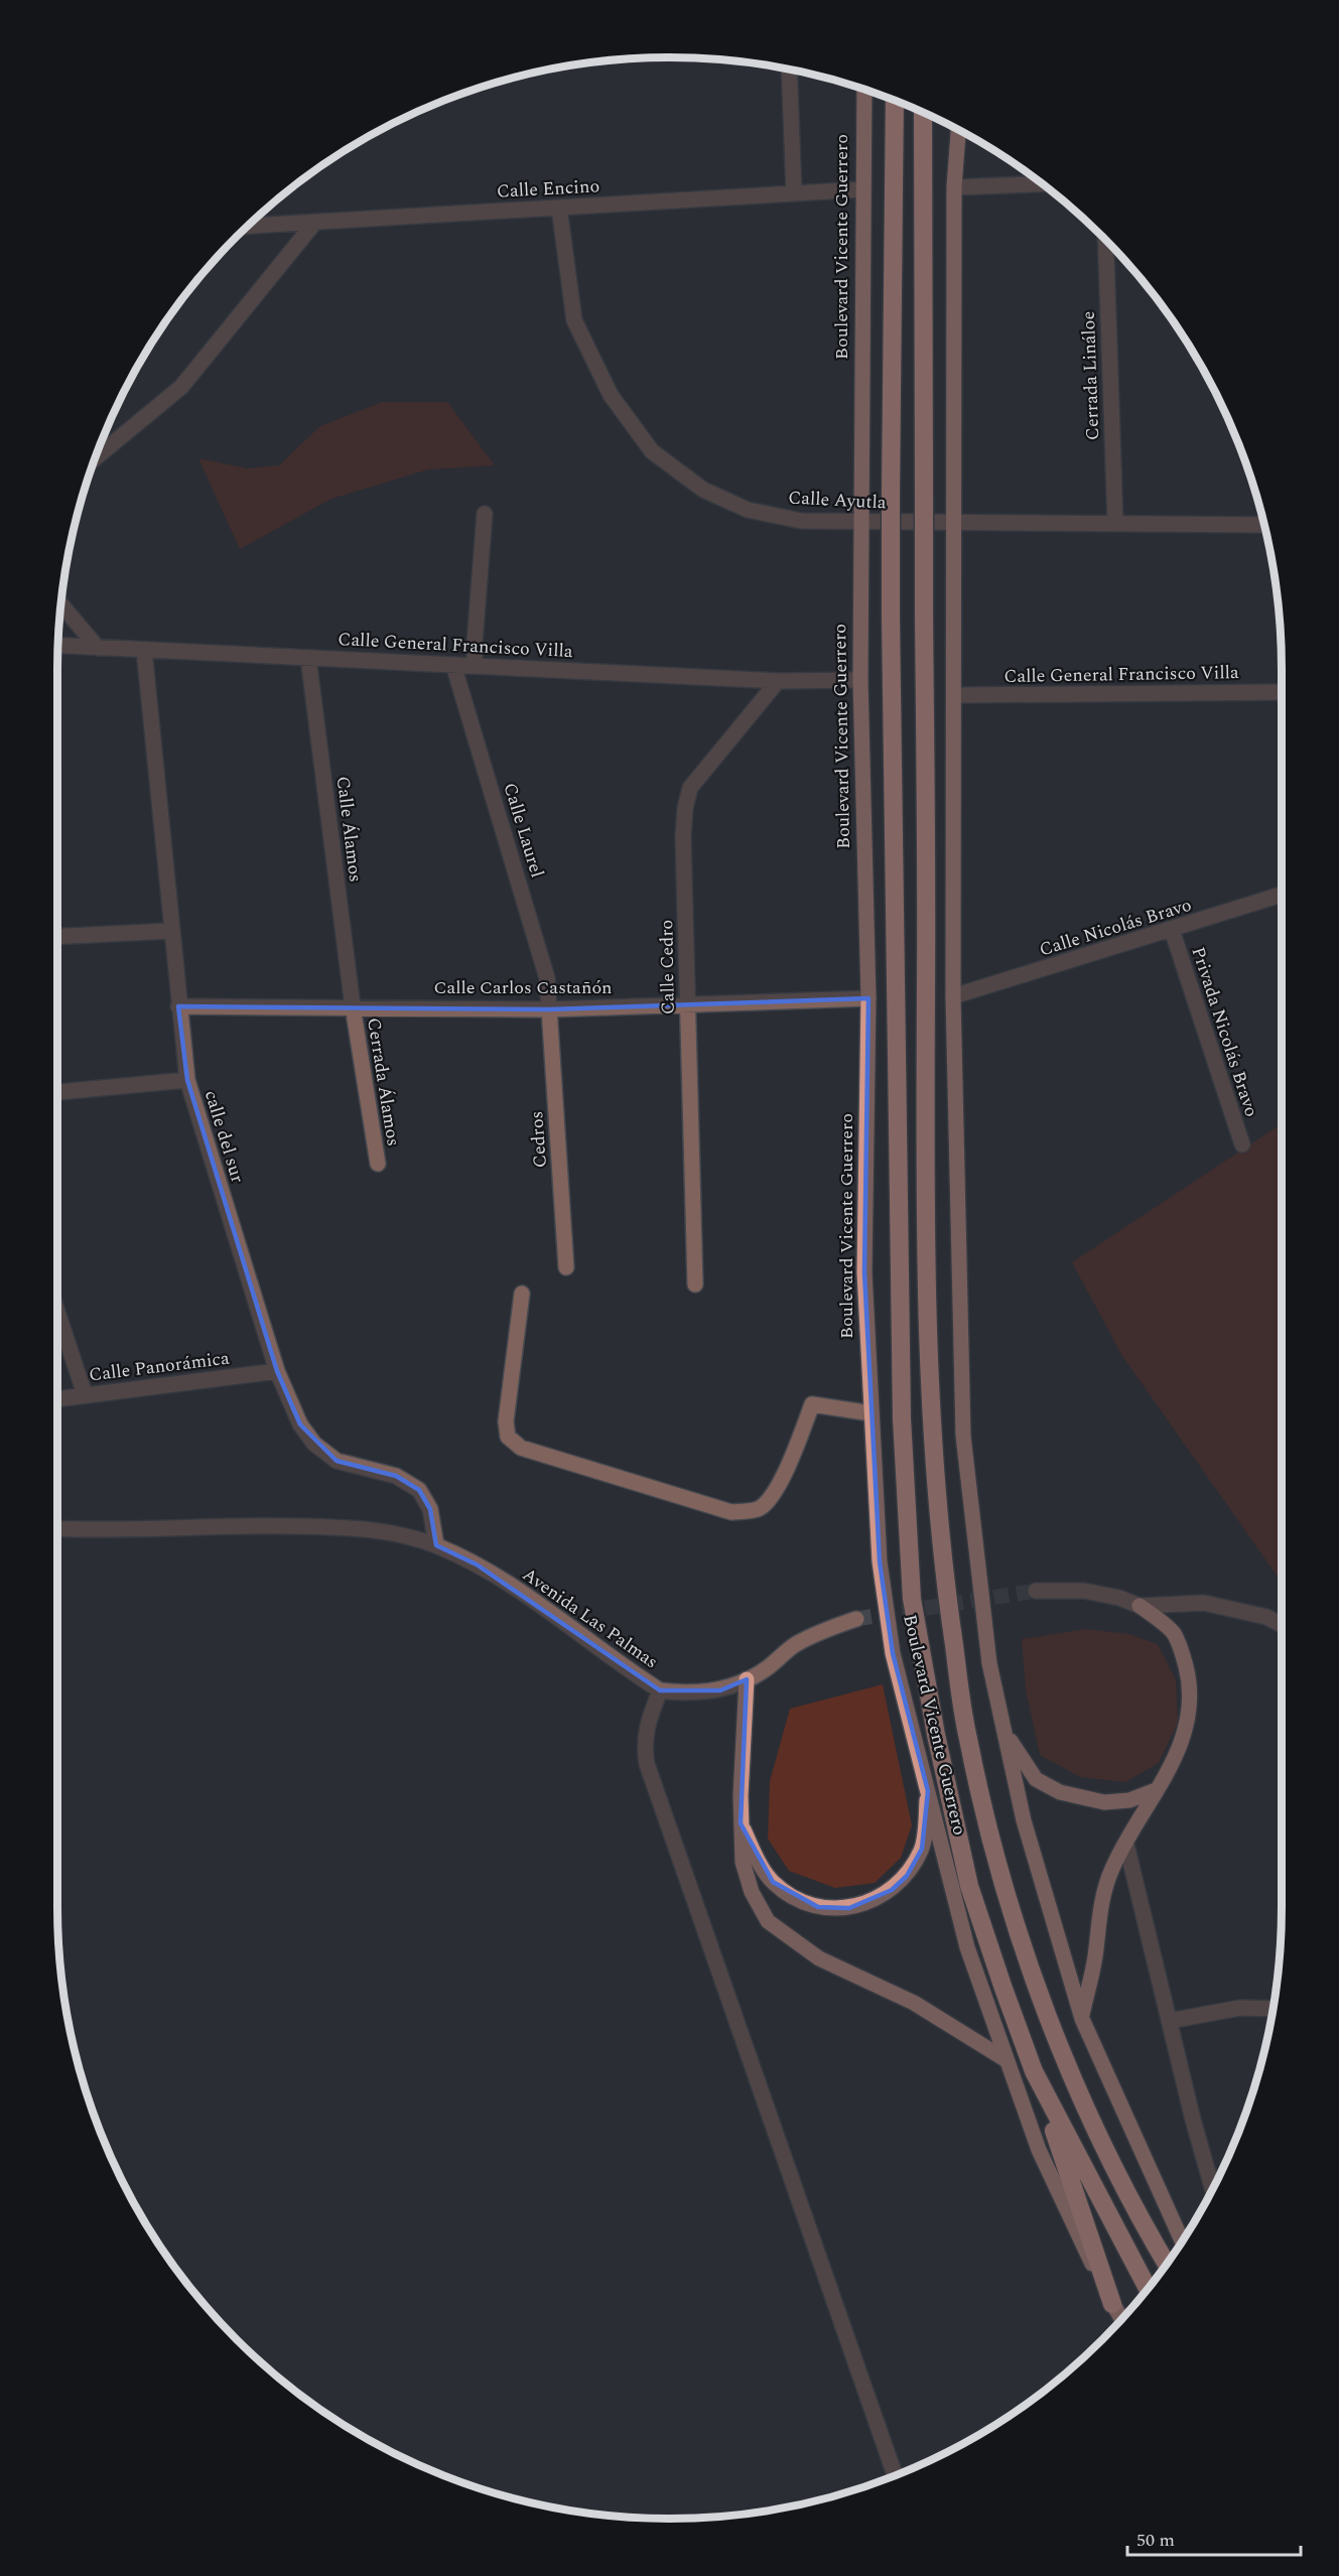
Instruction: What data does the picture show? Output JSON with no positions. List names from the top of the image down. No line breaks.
{"streets":{"highway":["Boulevard Vicente Guerrero"],"street":["Calle Encino","Cerrada Lináloe","Calle Ayutla","Calle General Francisco Villa","Calle Álamos","Calle Laurel","Calle Nicolás Bravo","Calle Cedro","Calle Carlos Castañón","Privada Nicolás Bravo","Cerrada Álamos","calle del sur","Cedros","Calle Panorámica","Avenida Las Palmas"]},"crossings":[["Calle Encino","Boulevard Vicente Guerrero"],["Calle Encino","Calle Ayutla"],["Boulevard Vicente Guerrero","Calle Ayutla"],["Boulevard Vicente Guerrero","Calle General Francisco Villa"],["Boulevard Vicente Guerrero","Calle Carlos Castañón"],["Cerrada Lináloe","Calle Ayutla"],["Calle General Francisco Villa","Calle Álamos"],["Calle General Francisco Villa","Calle Laurel"],["Calle General Francisco Villa","Calle Cedro"],["Calle General Francisco Villa","calle del sur"],["Calle Álamos","Calle Carlos Castañón"],["Calle Álamos","Cerrada Álamos"],["Calle Laurel","Calle Carlos Castañón"],["Calle Laurel","Cedros"],["Calle Nicolás Bravo","Privada Nicolás Bravo"],["Calle Cedro","Calle Carlos Castañón"],["Calle Carlos Castañón","Cerrada Álamos"],["Calle Carlos Castañón","calle del sur"],["Calle Carlos Castañón","Cedros"],["calle del sur","Calle Panorámica"],["calle del sur","Avenida Las Palmas"]],"scale_bar":"50 m"}
